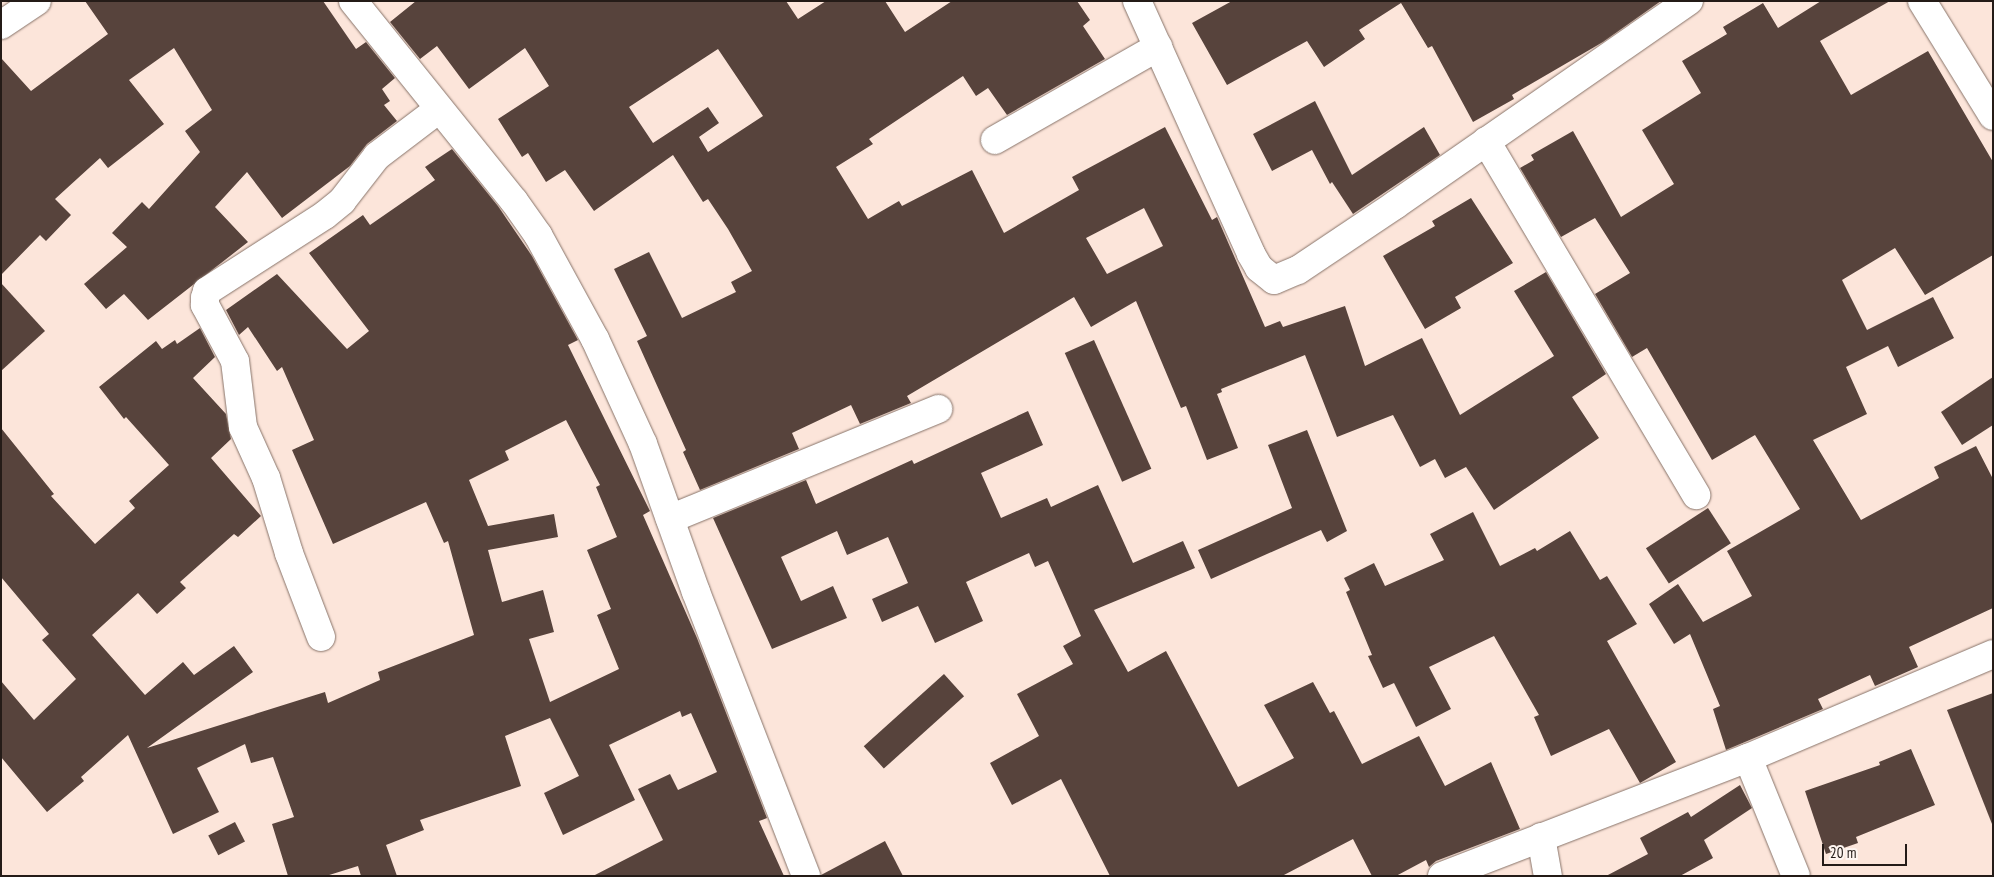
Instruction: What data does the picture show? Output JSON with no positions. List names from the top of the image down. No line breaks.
{"scale_bar":"20 m"}
